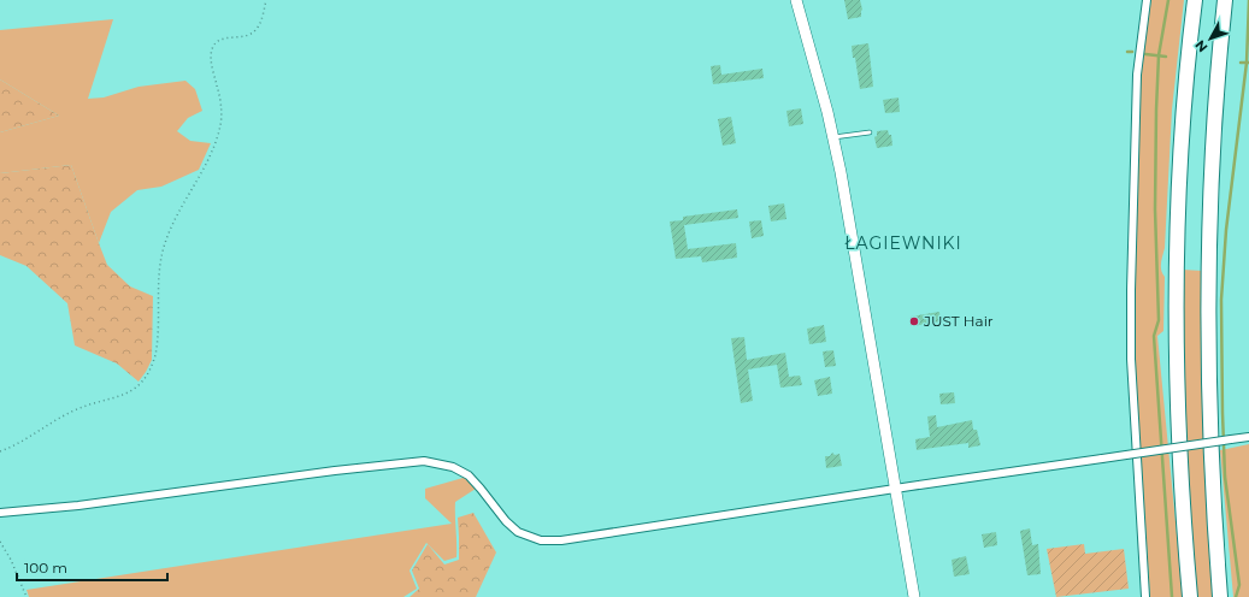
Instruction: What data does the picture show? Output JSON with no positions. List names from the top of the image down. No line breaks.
{"districts":["ŁAGIEWNIKI"],"places":["JUST Hair"],"scale_bar":"100 m","north":"bottom left"}
